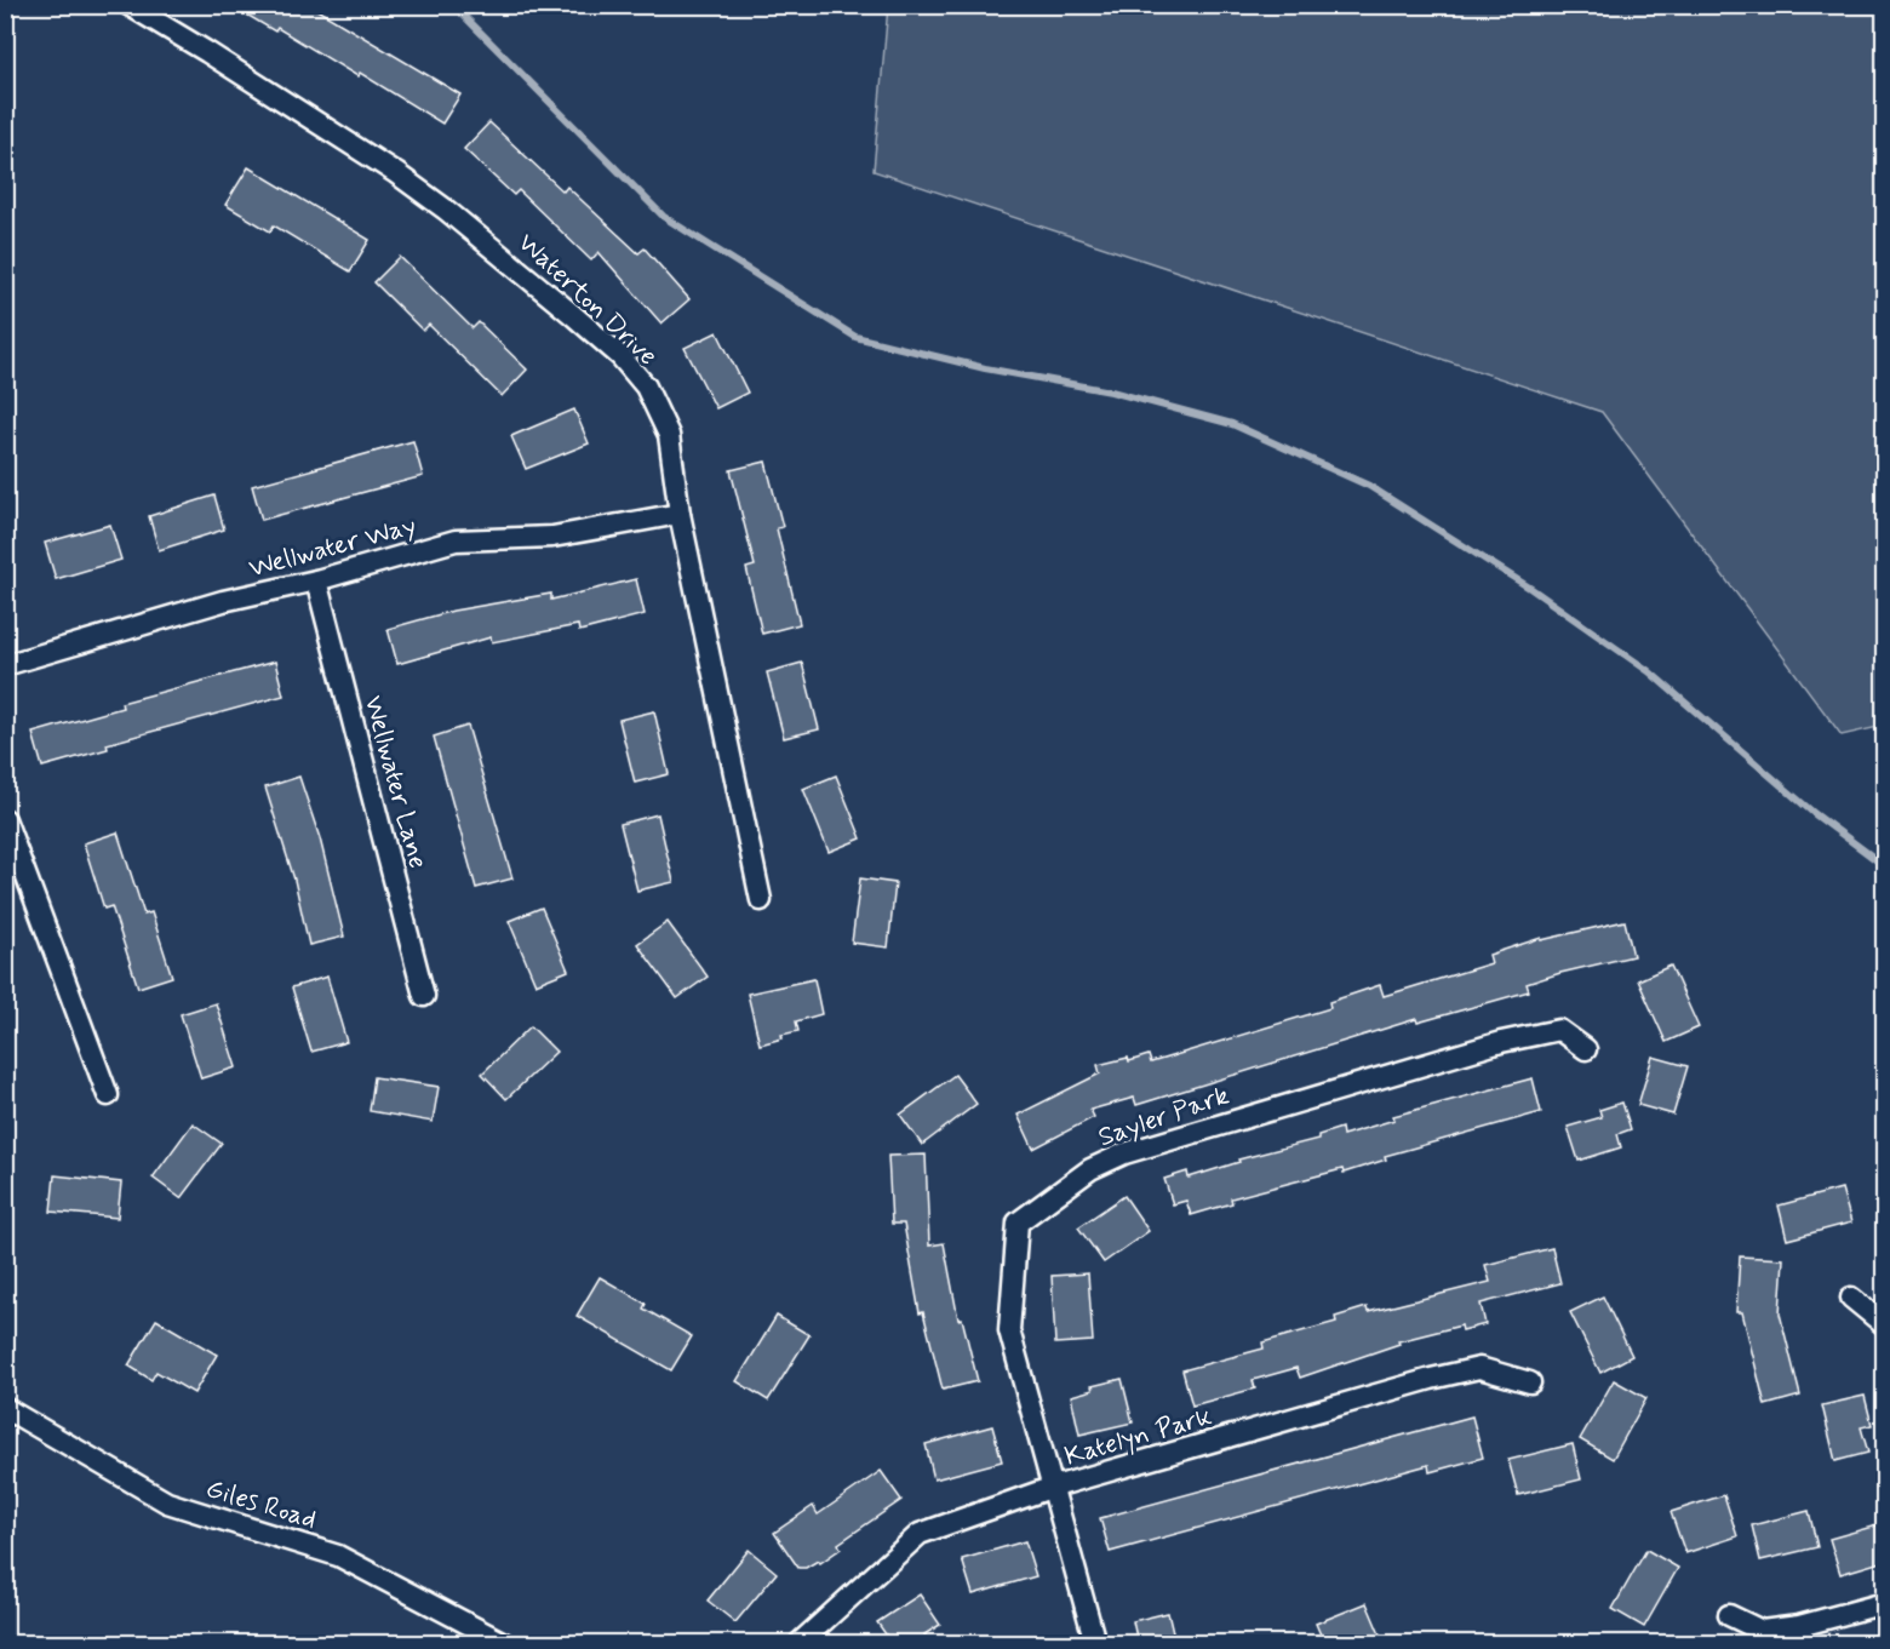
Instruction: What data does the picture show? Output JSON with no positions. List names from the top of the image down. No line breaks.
{"streets":{"street":["Waterton Drive","Wellwater Way","Wellwater Lane","Sayler Park","Katelyn Park","Giles Road"]},"crossings":[["Waterton Drive","Wellwater Way"],["Wellwater Way","Wellwater Lane"],["Sayler Park","Katelyn Park"]]}
